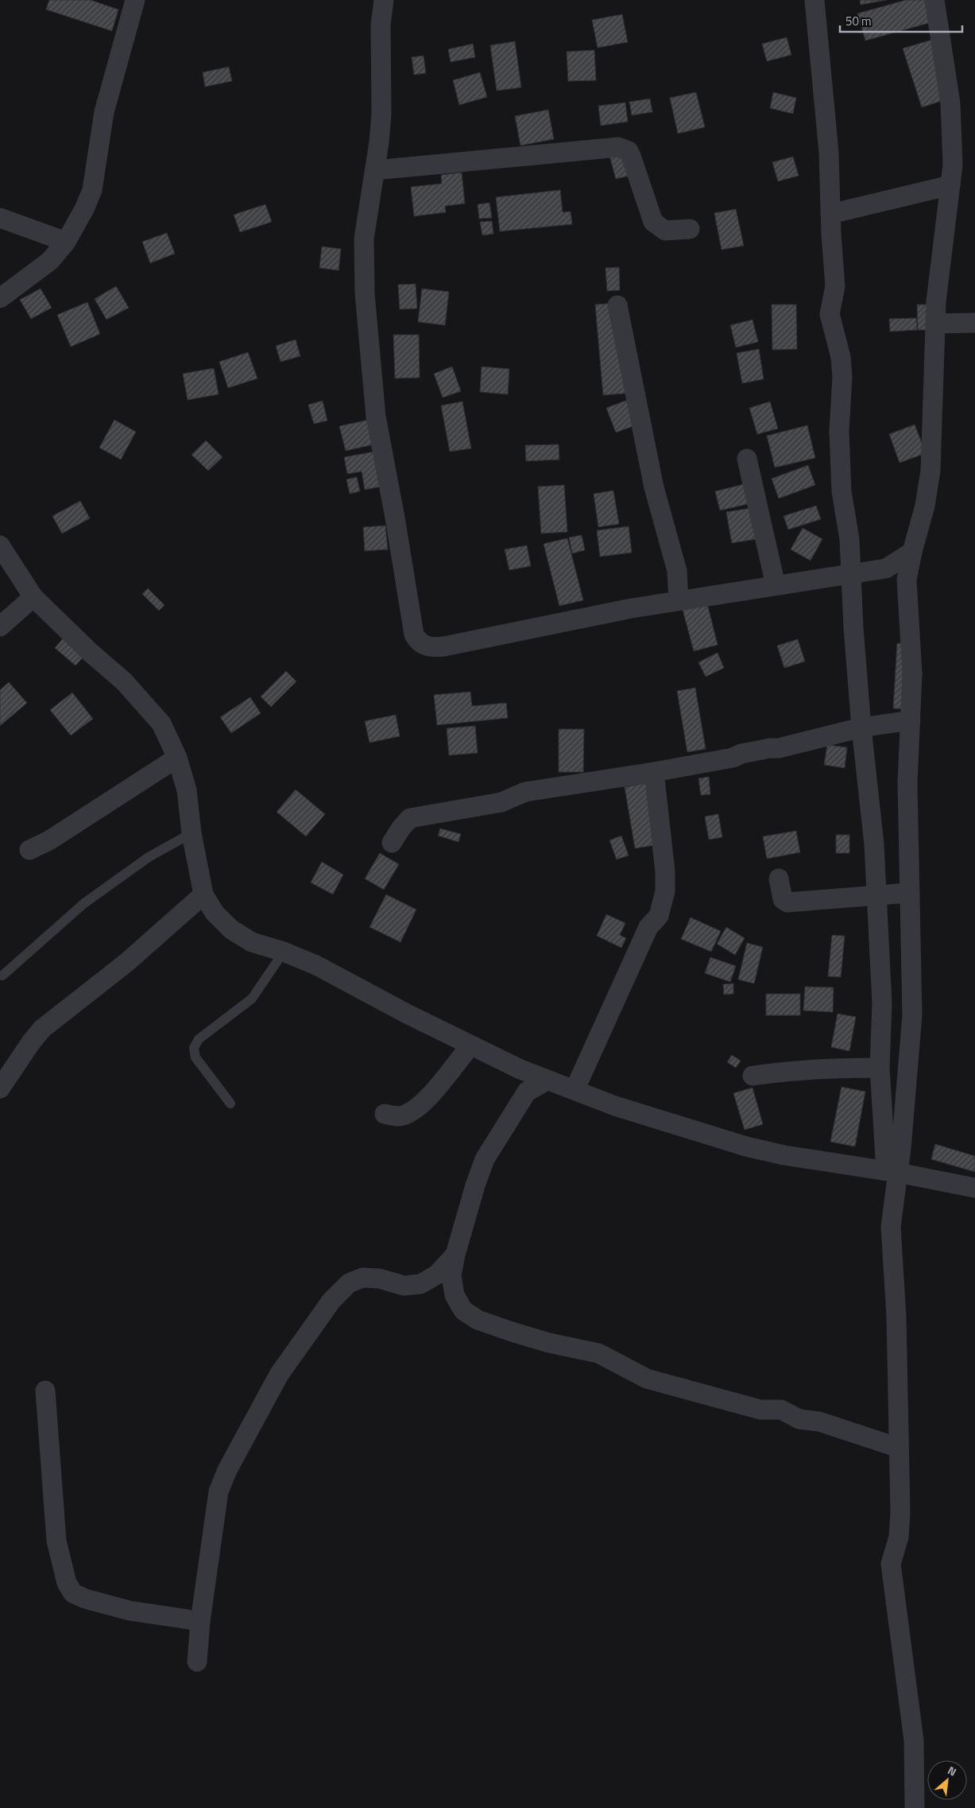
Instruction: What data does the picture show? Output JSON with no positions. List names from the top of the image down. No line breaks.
{"scale_bar":"50 m","north":"top right"}
